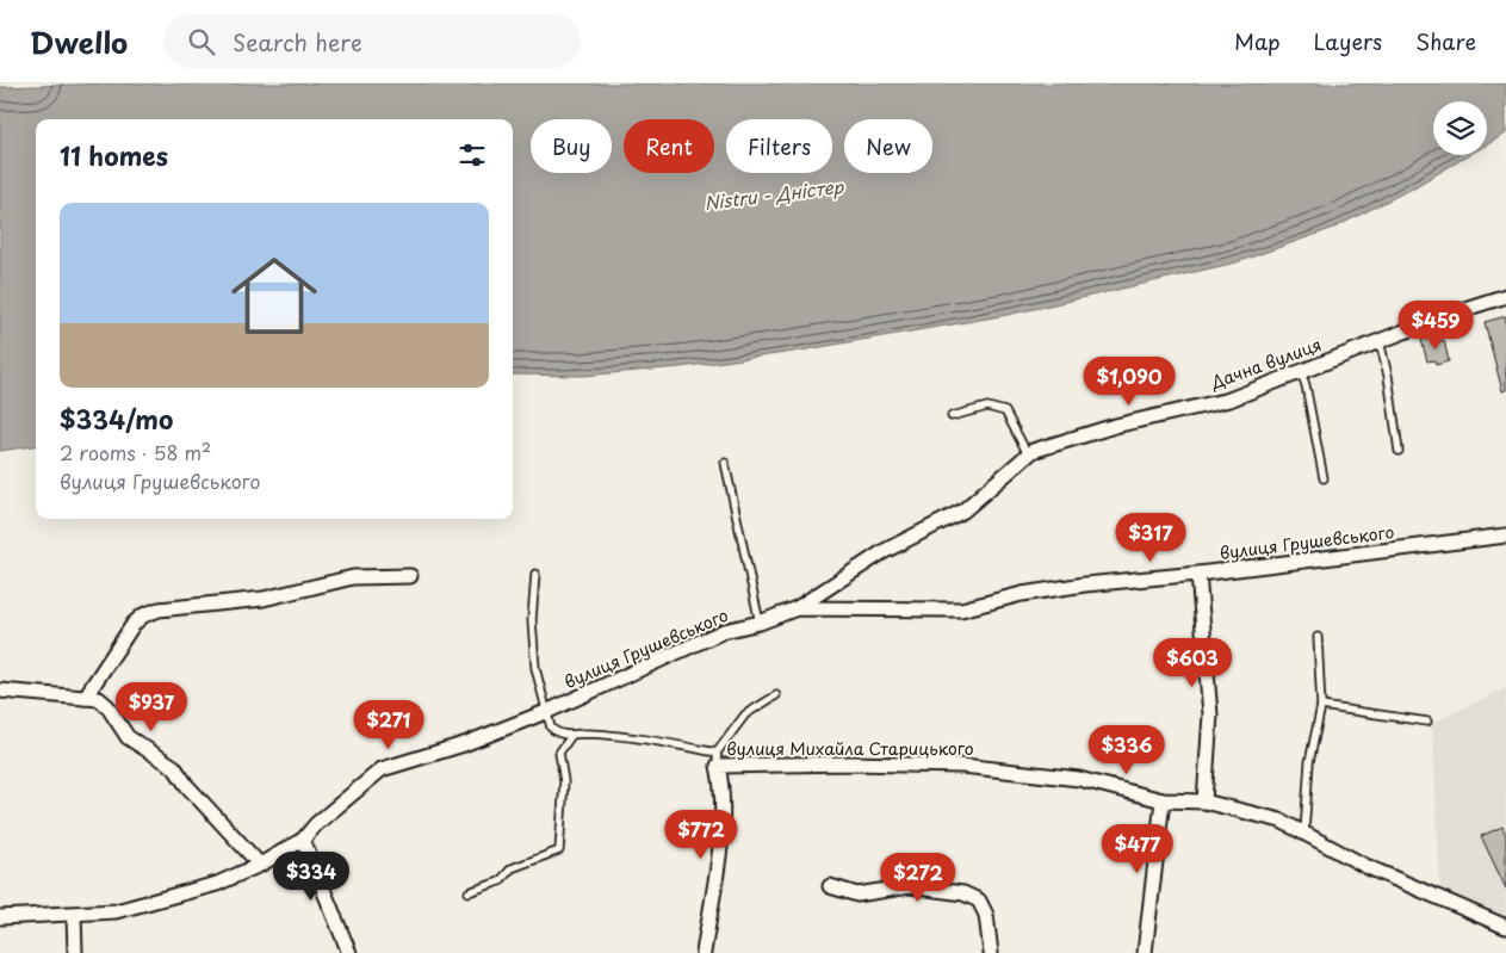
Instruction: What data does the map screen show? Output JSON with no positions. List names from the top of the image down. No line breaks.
{"streets":{"street":["Дачна вулиця","вулиця Грушевського","вулиця Михайла Старицького"]},"crossings":[["Дачна вулиця","вулиця Грушевського"]],"water":["Nistru - Дністер"],"page":{"header":"Dwello","search":"Search here","nav":["Map","Layers","Share"],"chip":["Buy","Rent","Filters","New"],"heading":"11 homes","list":[{"name":"$334/mo","note":"2 rooms · 58 m² · вулиця Грушевського"}],"price":["$459","$1,090","$317","$603","$937","$271","$336","$772","$477","$334","$272"]}}
